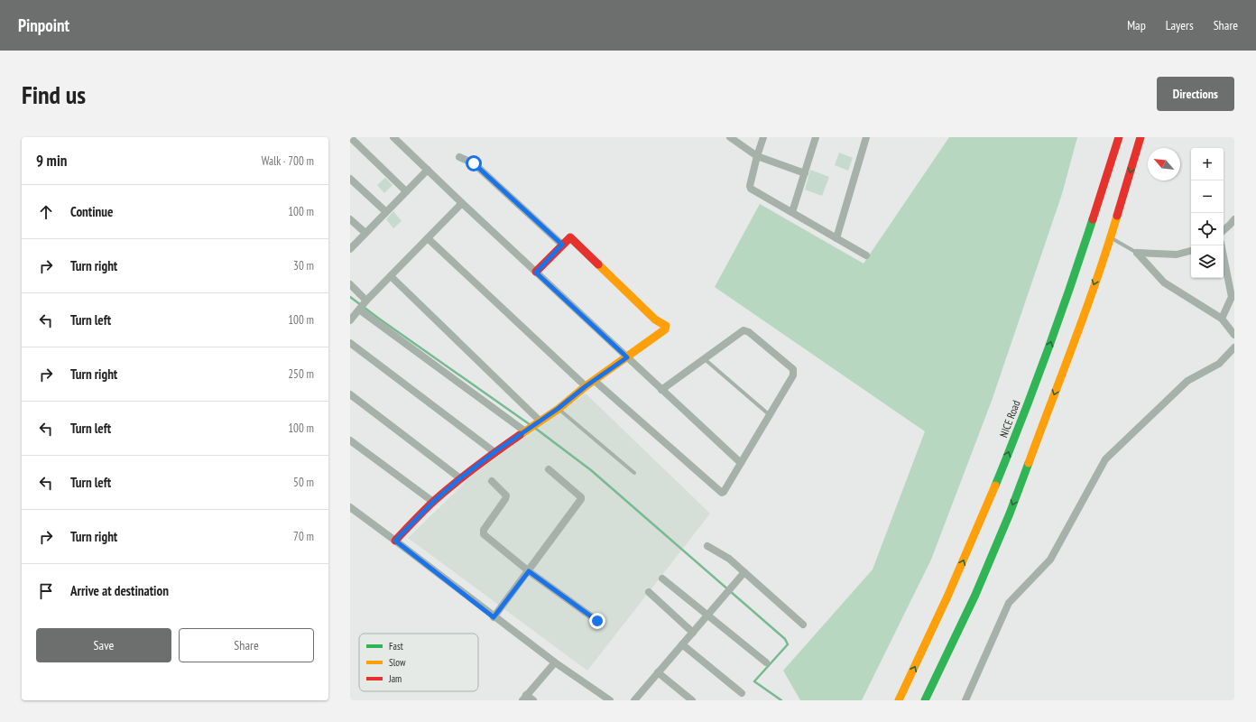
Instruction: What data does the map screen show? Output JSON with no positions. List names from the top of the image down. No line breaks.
{"streets":{"main road":["NICE Road"]},"legend":["Fast","Slow","Jam"],"north":"top left","page":{"header":"Pinpoint","nav":["Map","Layers","Share"],"buttons":["Directions",["Save","Share"]],"title":"Find us","heading":["9 min","Walk · 700 m"],"map_buttons":["+","−"],"list":[["Continue","100 m"],["Turn right","30 m"],["Turn left","100 m"],["Turn right","250 m"],["Turn left","100 m"],["Turn left","50 m"],["Turn right","70 m"],"Arrive at destination"]}}
